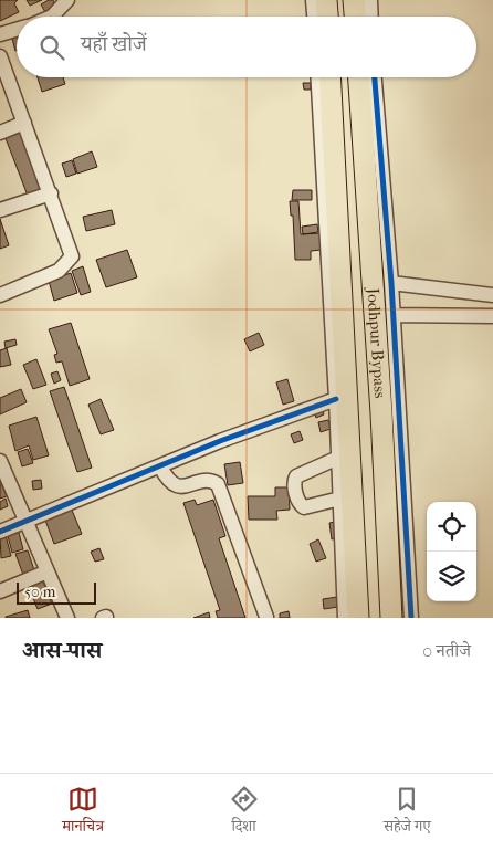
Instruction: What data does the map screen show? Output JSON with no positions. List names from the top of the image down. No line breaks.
{"streets":{"highway":["Jodhpur Bypass"]},"scale_bar":"50 m","page":{"search":"यहाँ खोजें","scale":"50 m","heading":["आस-पास","0 नतीजे"],"nav":["मानचित्र","दिशा","सहेजे गए"]}}
